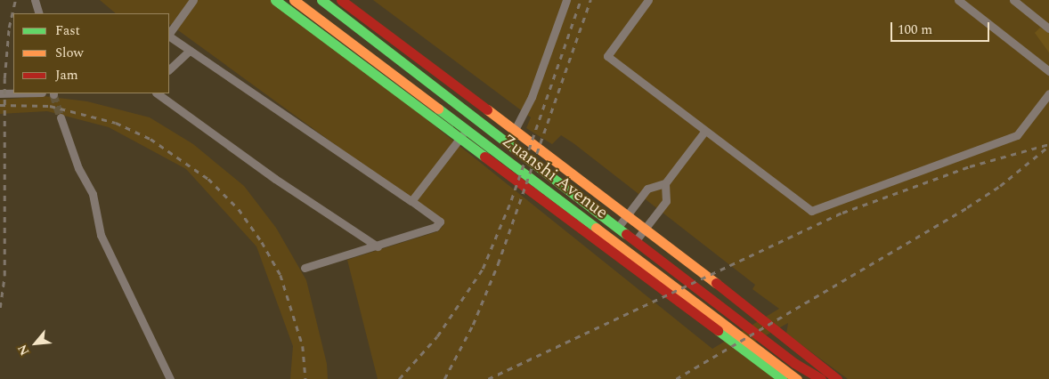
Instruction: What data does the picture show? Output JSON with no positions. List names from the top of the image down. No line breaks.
{"streets":{"main road":["Zuanshi Avenue"]},"legend":["Fast","Slow","Jam"],"scale_bar":"100 m","north":"bottom left"}
